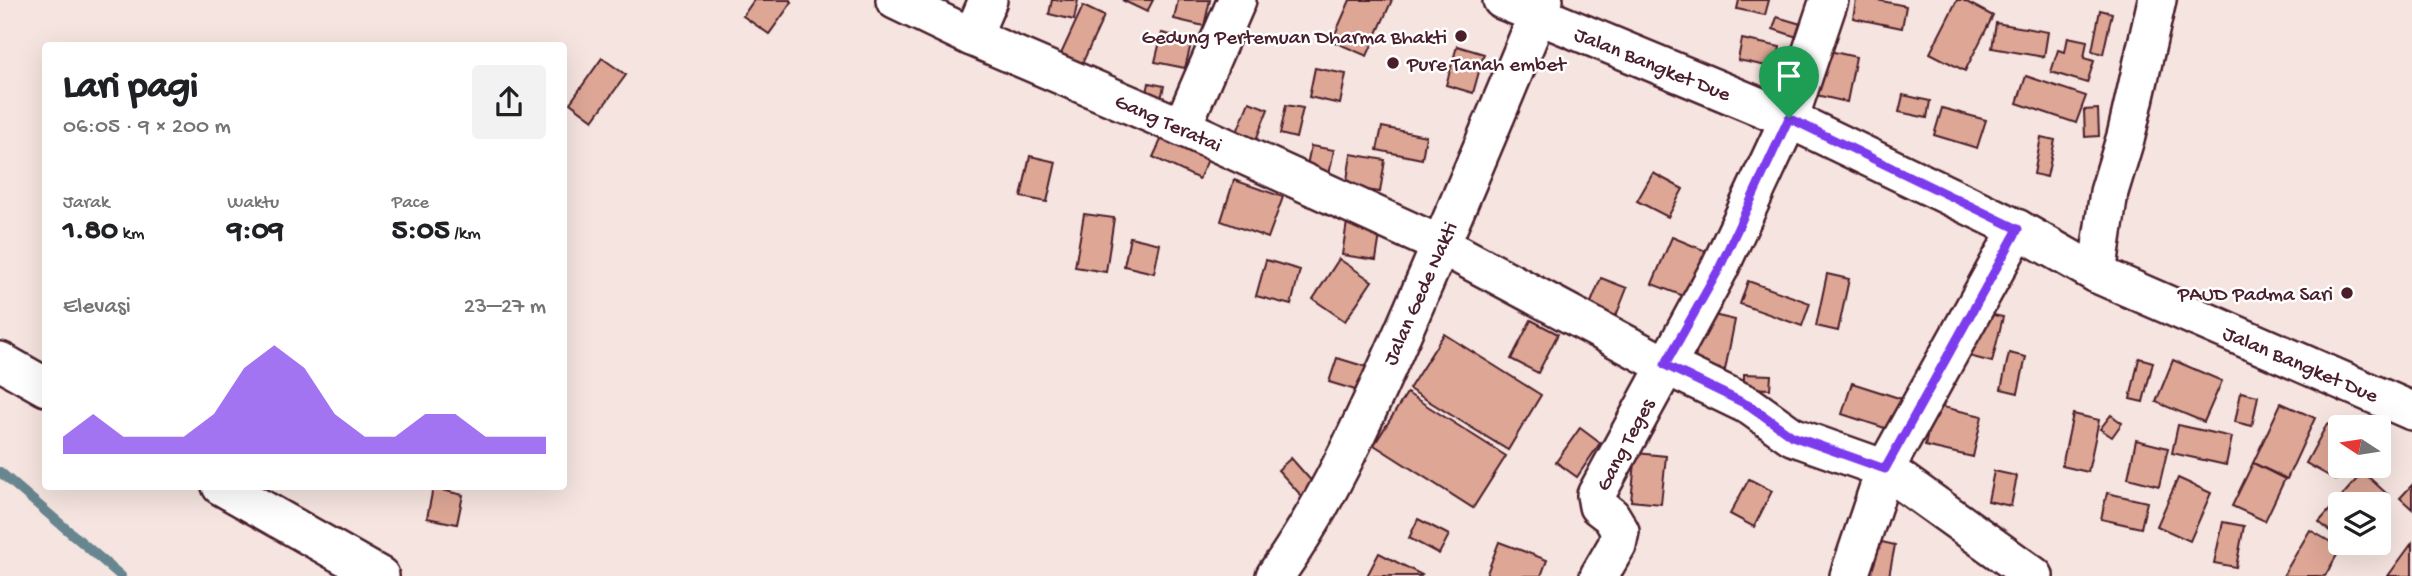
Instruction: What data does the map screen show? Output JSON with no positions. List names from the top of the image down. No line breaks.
{"streets":{"street":["Jalan Bangket Due","Gang Teratai","Jalan Gede Nakti","Gang Teges"]},"crossings":[["Jalan Bangket Due","Jalan Gede Nakti"],["Jalan Bangket Due","Gang Teges"],["Gang Teratai","Jalan Gede Nakti"],["Gang Teratai","Gang Teges"]],"places":["Gedung Pertemuan Dharma Bhakti","Pure Tanah embet","PAUD Padma Sari"],"north":"left","page":{"heading":["Lari pagi","06:05 · 9 × 200 m"],"stats":[["Jarak","1.80 km"],["Waktu","9:09"],["Pace","5:05 /km"]],"chart":["Elevasi","23–27 m"]}}
